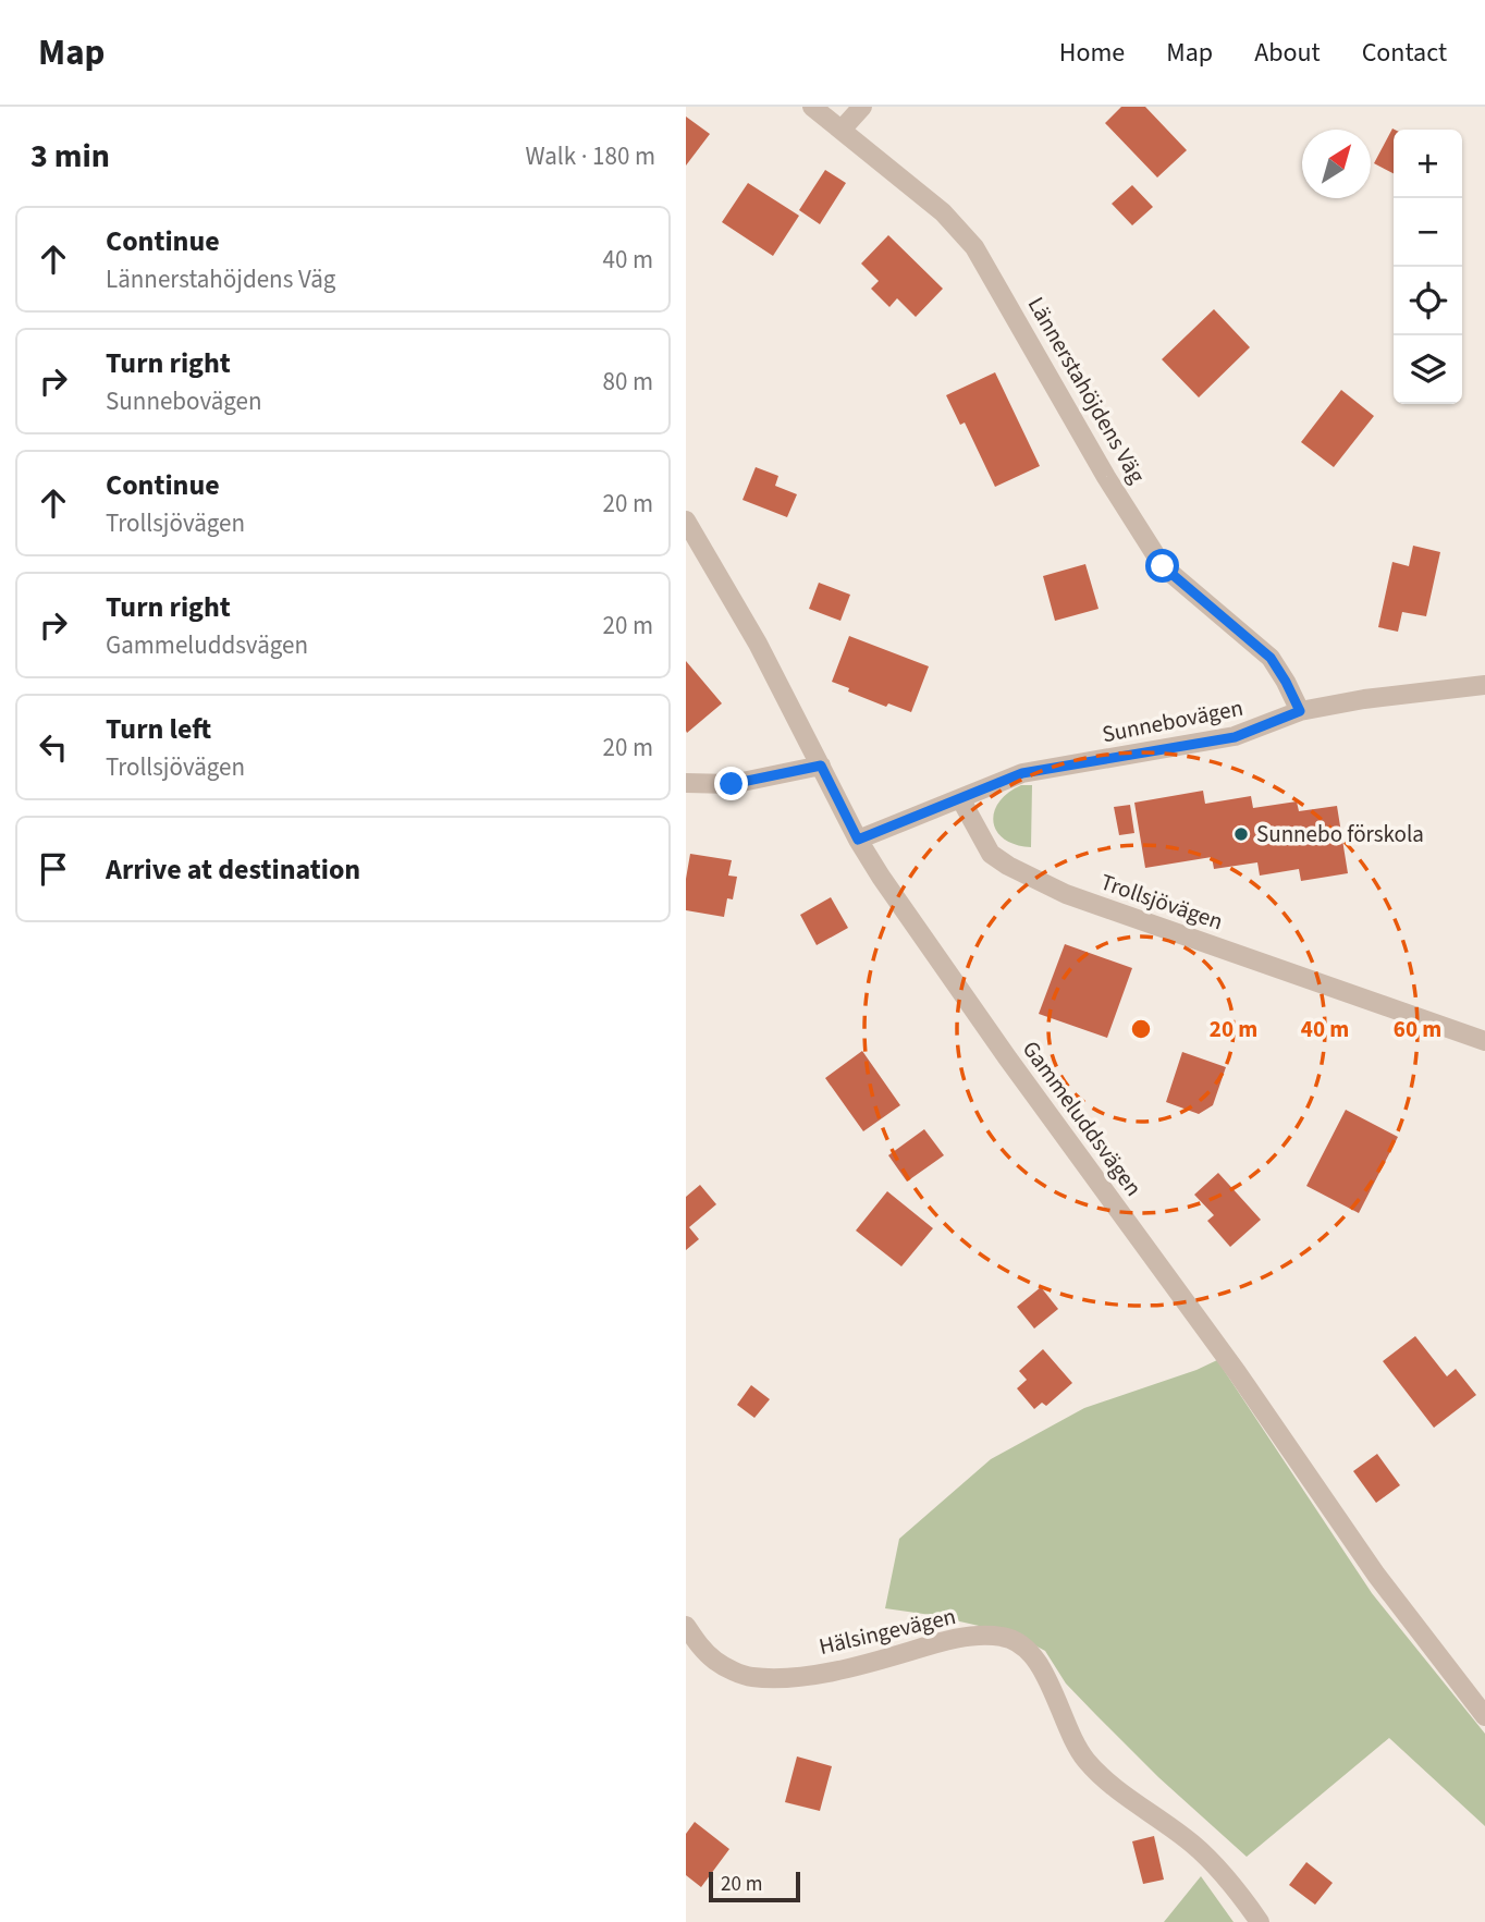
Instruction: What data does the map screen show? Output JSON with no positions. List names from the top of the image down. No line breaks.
{"streets":{"street":["Lännerstahöjdens Väg","Sunnebovägen","Trollsjövägen","Gammeluddsvägen","Hälsingevägen"]},"crossings":[["Lännerstahöjdens Väg","Sunnebovägen"],["Sunnebovägen","Trollsjövägen"]],"places":["Sunnebo förskola"],"scale_bar":"20 m","north":"top right","page":{"header":"Map","nav":["Home","Map","About","Contact"],"heading":["3 min","Walk · 180 m"],"map_buttons":["+","−"],"list":[["Continue","Lännerstahöjdens Väg","40 m"],["Turn right","Sunnebovägen","80 m"],["Continue","Trollsjövägen","20 m"],["Turn right","Gammeluddsvägen","20 m"],["Turn left","Trollsjövägen","20 m"],"Arrive at destination"],"scale":"20 m"},"rings":["20 m","40 m","60 m"]}
